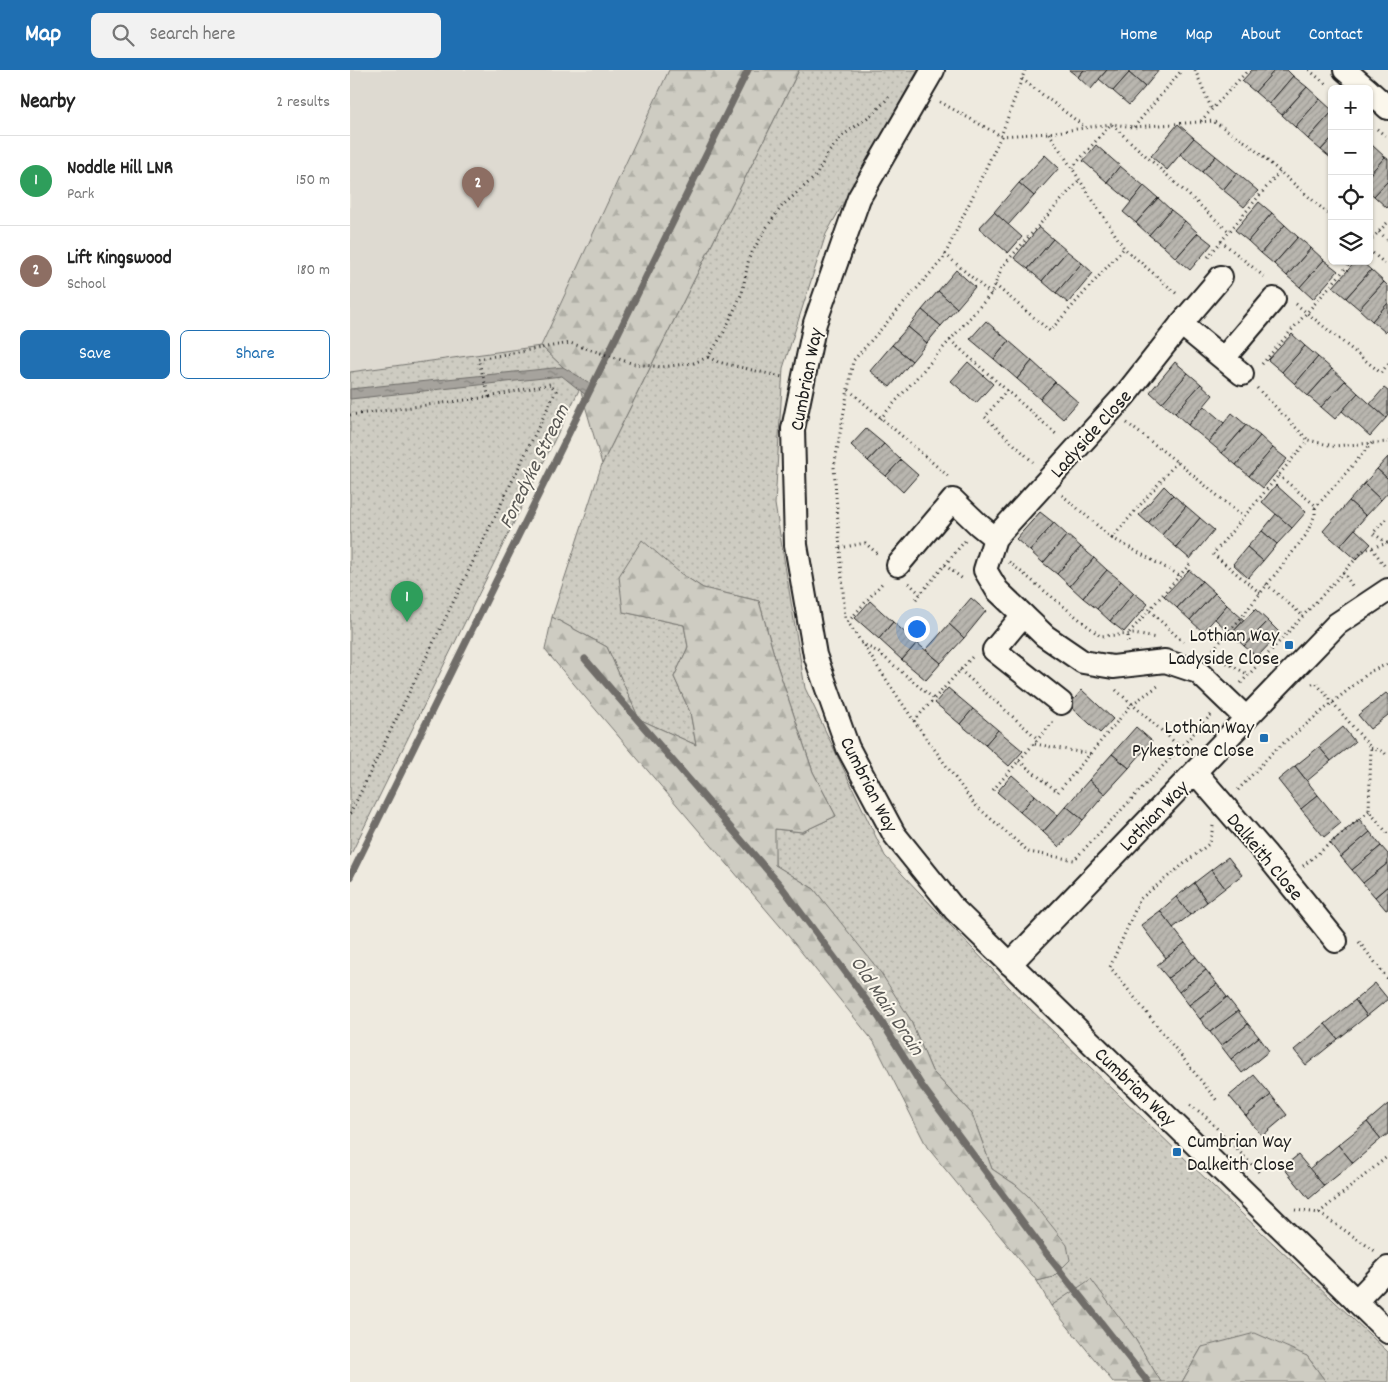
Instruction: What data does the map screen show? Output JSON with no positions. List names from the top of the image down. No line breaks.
{"streets":{"street":["Cumbrian Way","Ladyside Close","Lothian Way","Dalkeith Close"]},"crossings":[["Cumbrian Way","Lothian Way"],["Ladyside Close","Lothian Way"],["Lothian Way","Dalkeith Close"]],"water":["Foredyke Stream","Old Main Drain"],"places":{"transit":["Lothian Way Ladyside Close","Lothian Way Pykestone Close","Cumbrian Way Dalkeith Close"]},"page":{"header":"Map","search":"Search here","nav":["Home","Map","About","Contact"],"heading":["Nearby","2 results"],"map_buttons":["+","−"],"list":[{"mark":"1","name":"Noddle Hill LNR","note":"Park","value":"150 m"},{"mark":"2","name":"Lift Kingswood","note":"School","value":"180 m"}],"pins":["2","1"],"buttons":["Save","Share"]}}
